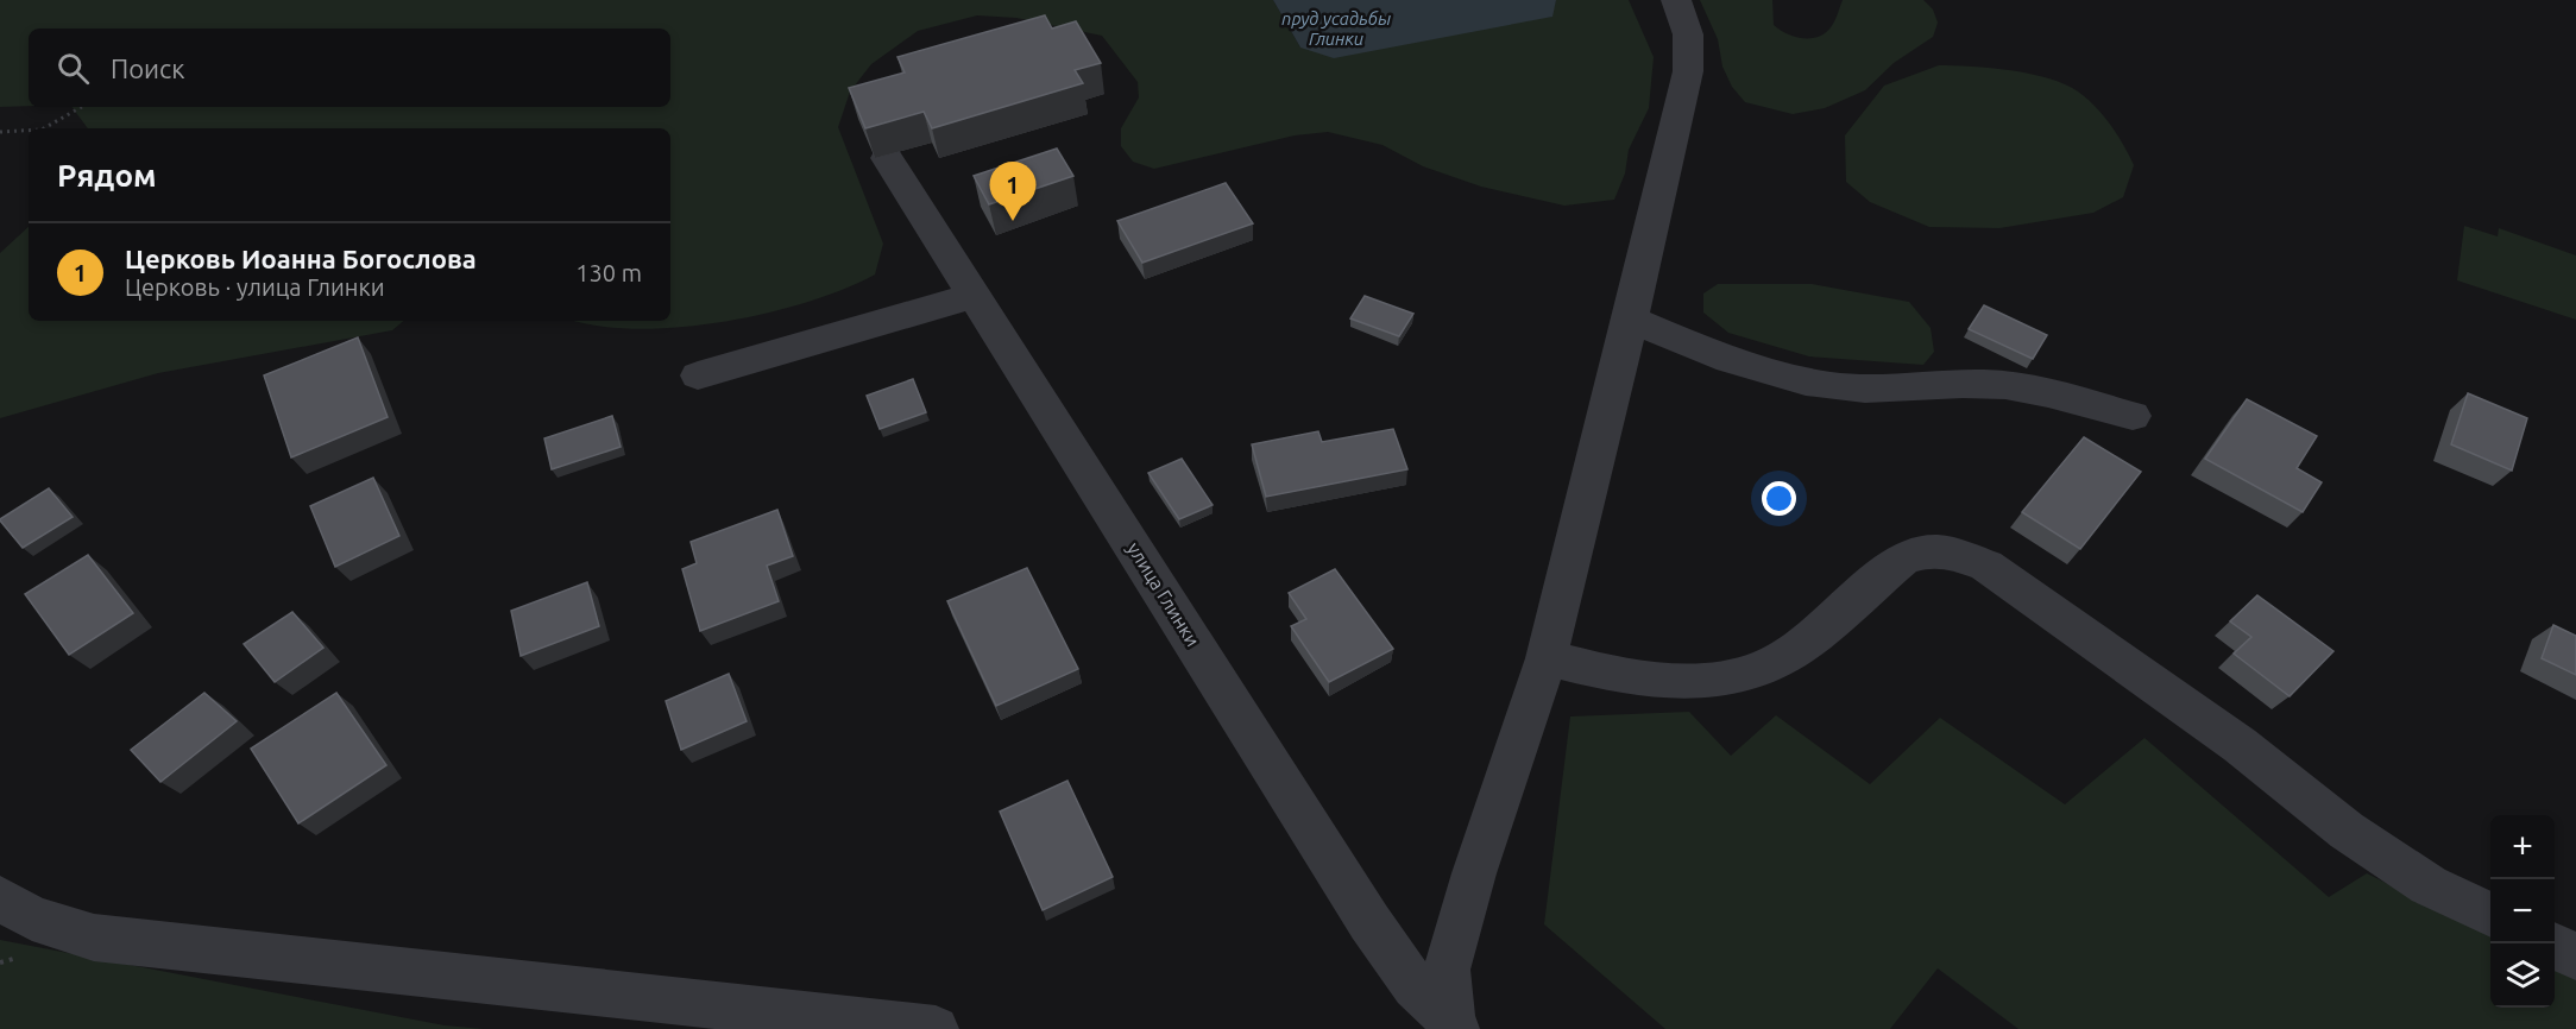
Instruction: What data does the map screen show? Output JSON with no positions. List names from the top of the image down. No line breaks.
{"streets":{"street":["улица Глинки"]},"water":["пруд усадьбы Глинки"],"page":{"search":"Поиск","heading":"Рядом","pins":"1","list":[{"mark":"1","name":"Церковь Иоанна Богослова","note":"Церковь · улица Глинки","value":"130 m"}],"map_buttons":["+","−"]}}
